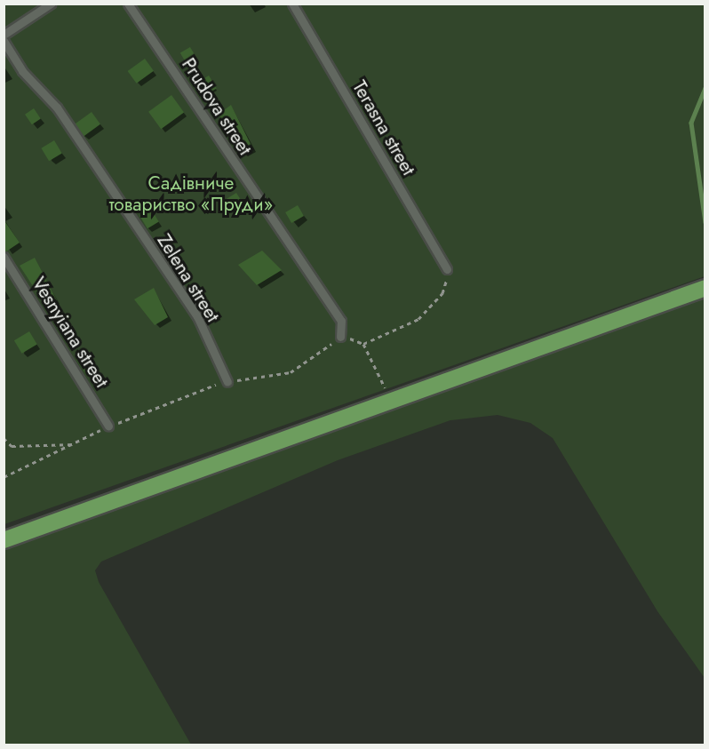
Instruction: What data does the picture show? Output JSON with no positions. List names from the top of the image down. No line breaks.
{"streets":{"lane":["Prudova street","Terasna street","Zelena street","Vesnyiana street"]},"parks":["Садівниче товариство «Пруди»"]}
